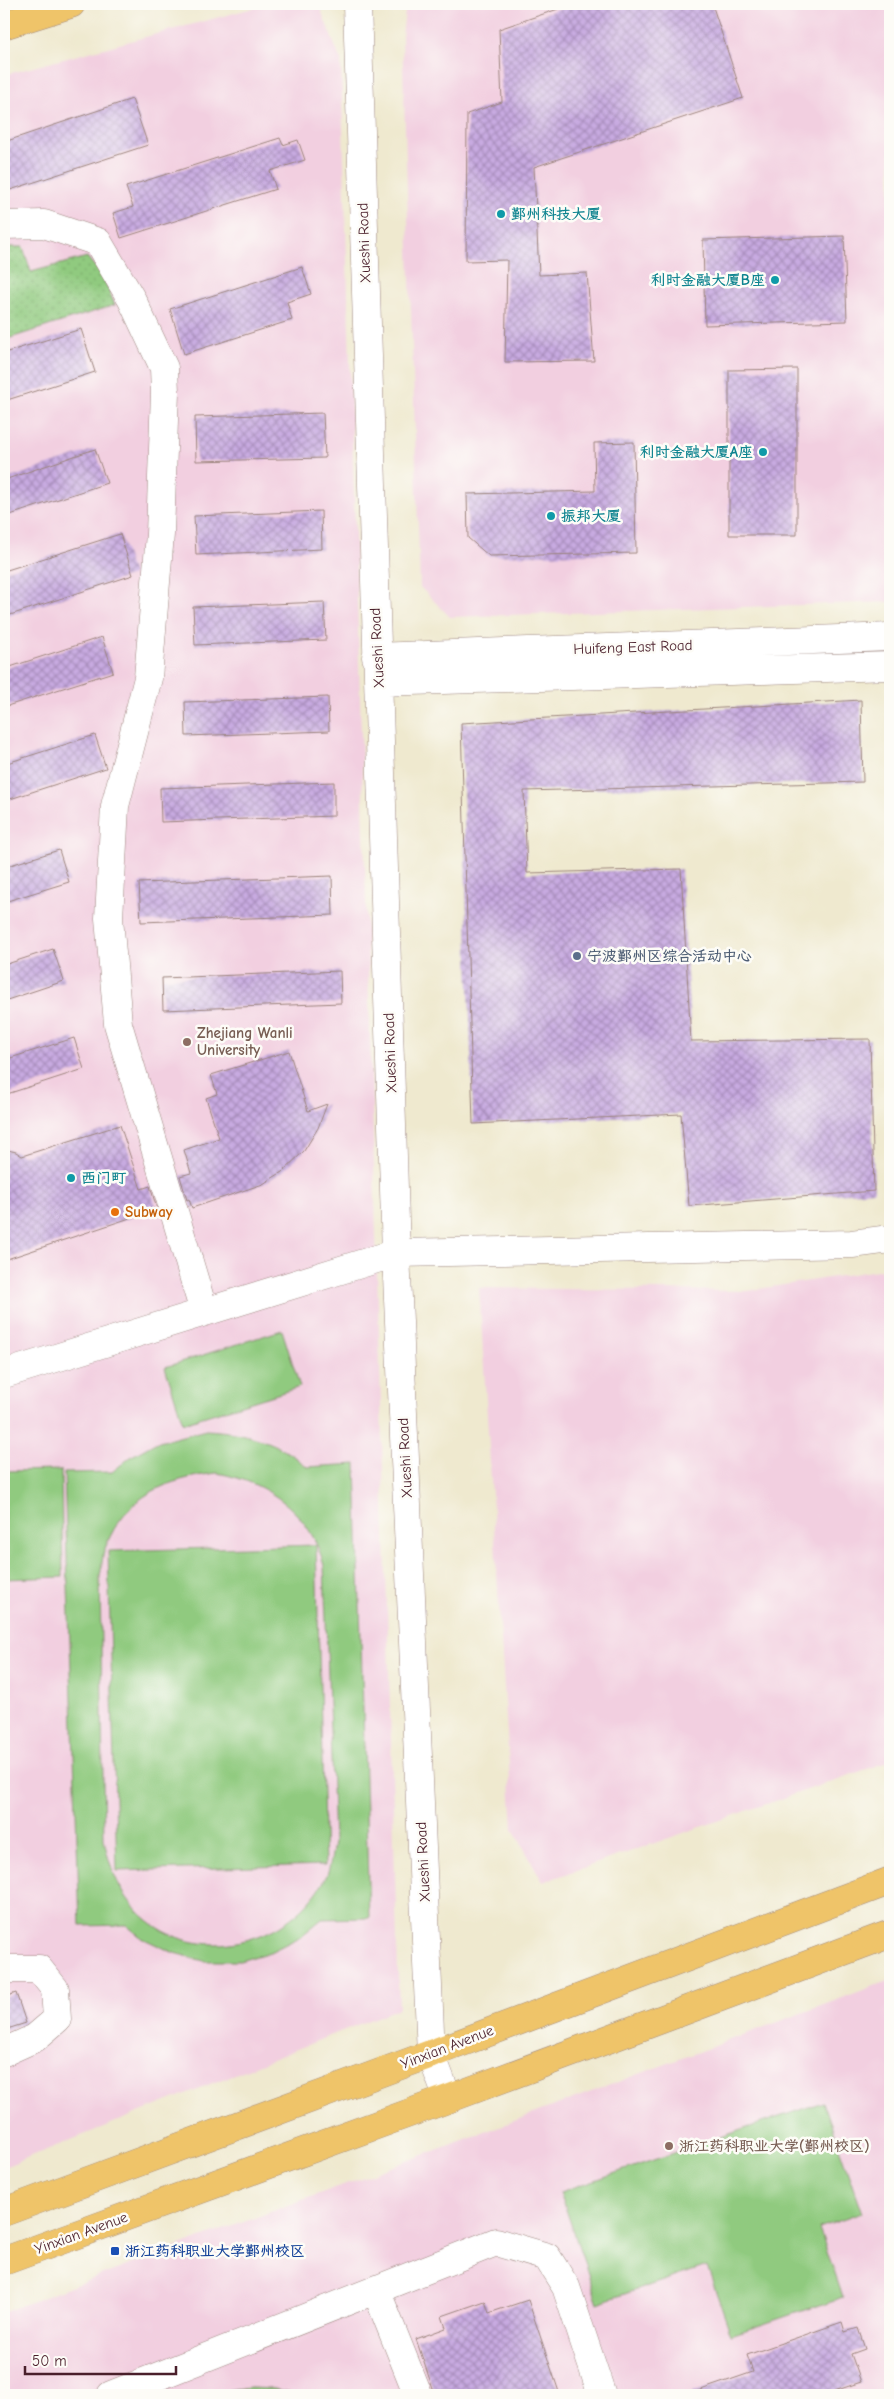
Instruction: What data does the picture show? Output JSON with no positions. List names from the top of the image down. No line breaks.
{"streets":{"main road":["Yinxian Avenue"],"street":["Xueshi Road","Huifeng East Road"]},"crossings":[["Xueshi Road","Huifeng East Road"],["Xueshi Road","Yinxian Avenue"]],"places":{"other":["鄞州科技大厦","利时金融大厦B座","利时金融大厦A座","振邦大厦","宁波鄞州区综合活动中心","Zhejiang Wanli University","西门町","Subway","浙江药科职业大学(鄞州校区)"],"transit":["浙江药科职业大学鄞州校区"]},"scale_bar":"50 m"}
